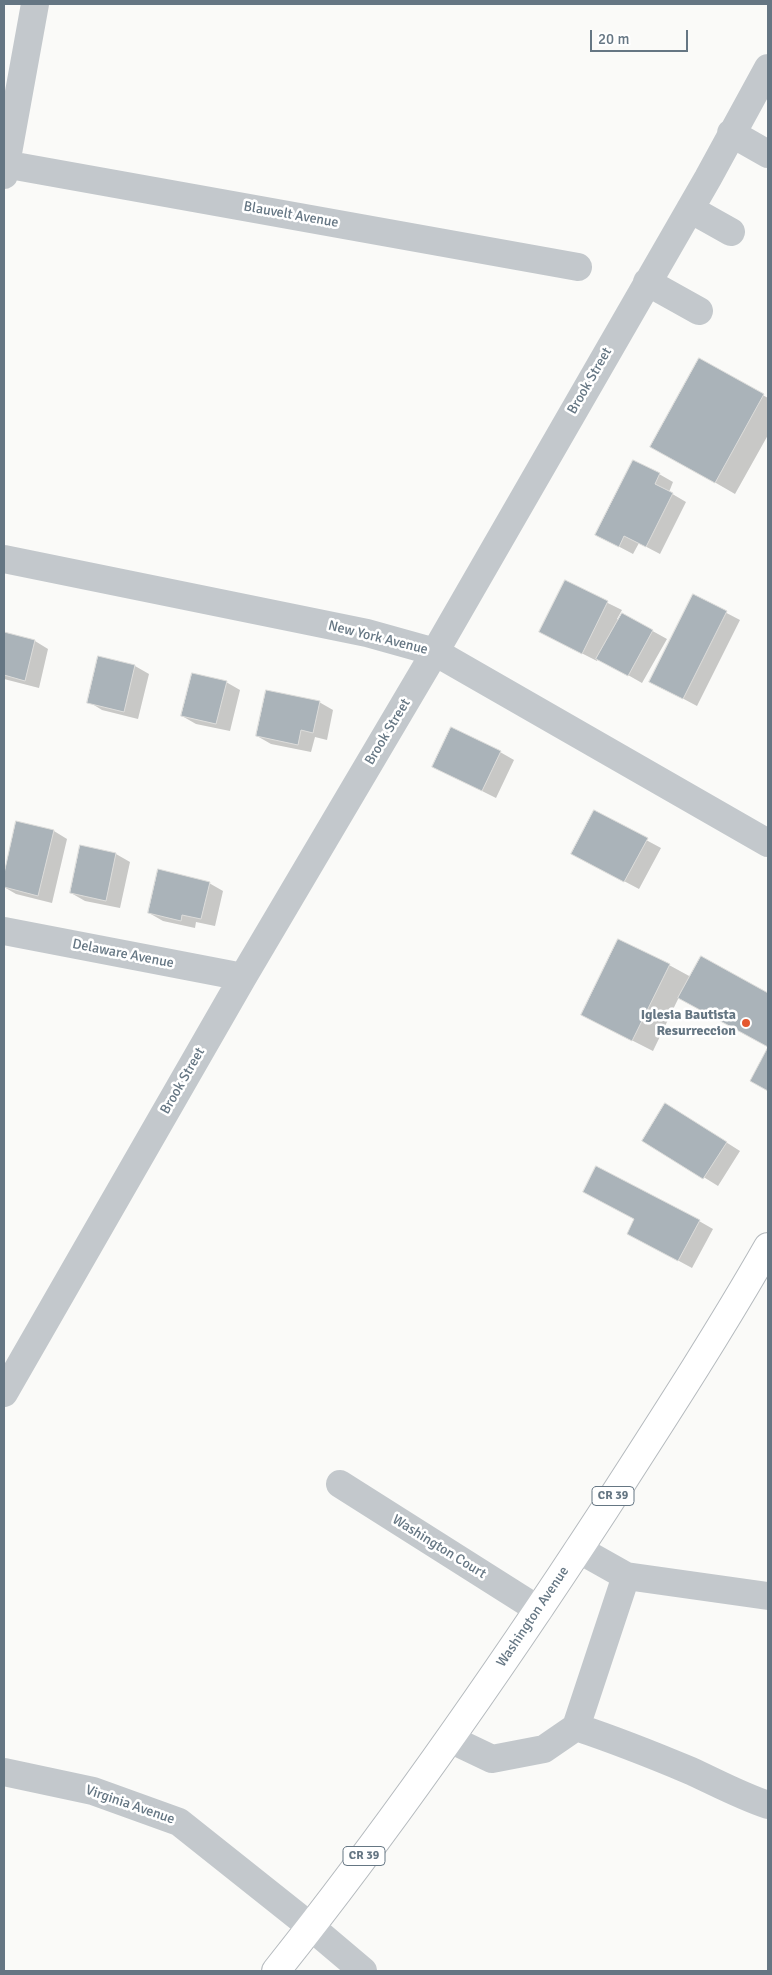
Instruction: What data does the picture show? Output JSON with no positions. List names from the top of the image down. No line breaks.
{"streets":{"main road":["CR 39","Washington Avenue"],"street":["Blauvelt Avenue","Brook Street","New York Avenue","Delaware Avenue","Washington Court","Virginia Avenue"]},"crossings":[["Brook Street","New York Avenue"],["Brook Street","Delaware Avenue"],["Washington Court","Washington Avenue"],["Washington Avenue","Virginia Avenue"]],"places":["Iglesia Bautista Resurreccion"],"scale_bar":"20 m"}
